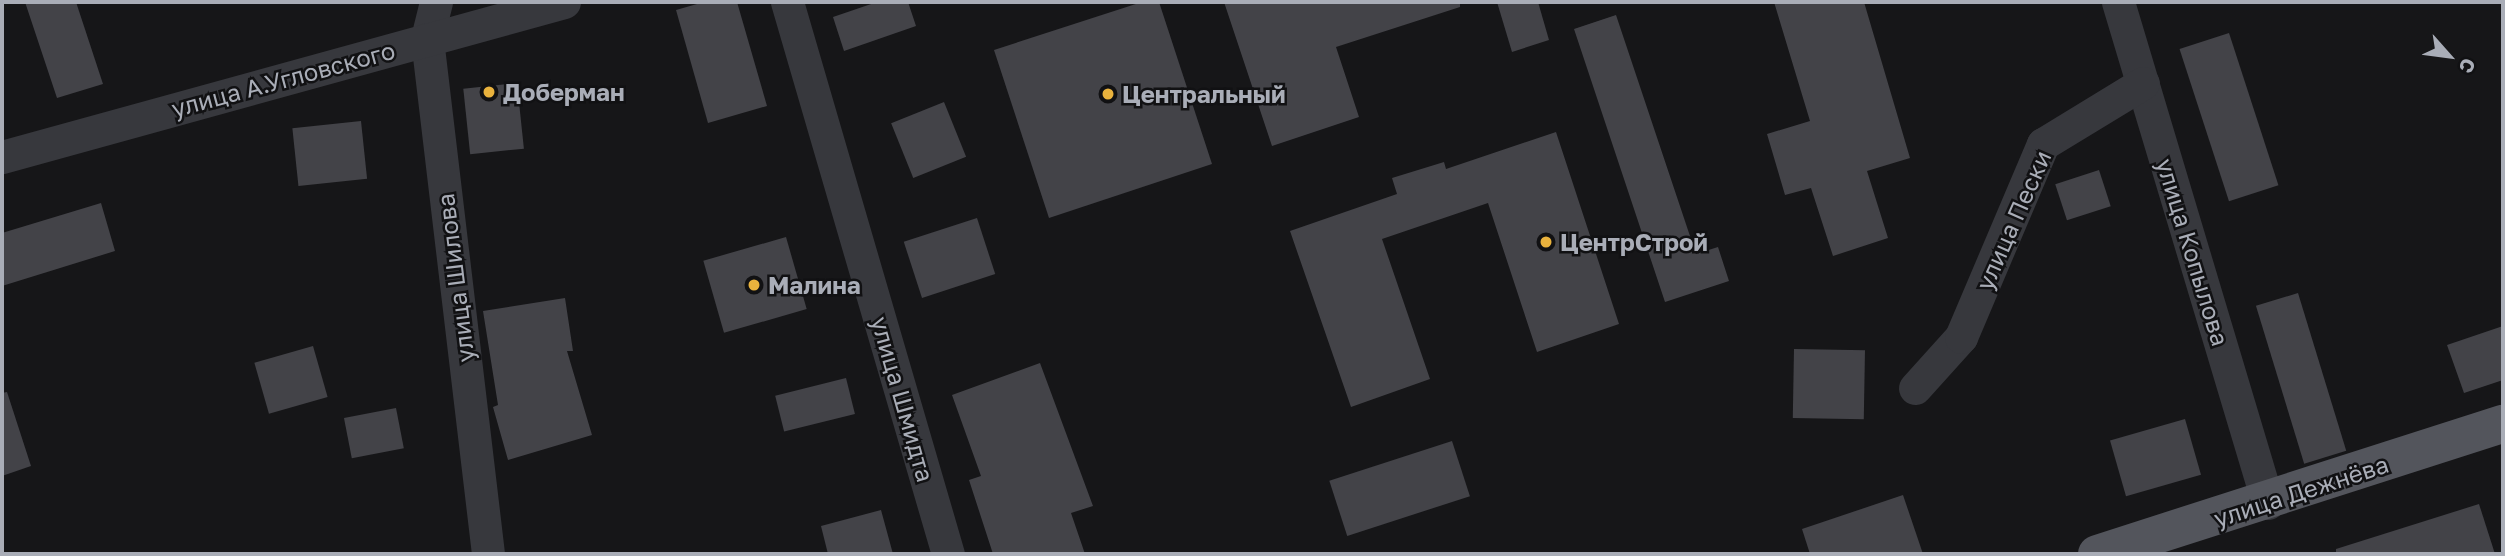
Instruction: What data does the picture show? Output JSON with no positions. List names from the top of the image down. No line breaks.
{"streets":{"main road":["улица Дежнёва"],"street":["улица А.Угловского","улица Пески","улица Копылова","улица Шилова","улица Шмидта"]},"crossings":[["улица А.Угловского","улица Шилова"],["улица Пески","улица Копылова"],["улица Копылова","улица Дежнёва"]],"places":["Доберман","Центральный","ЦентрСтрой","Малина"],"north":"bottom right"}
